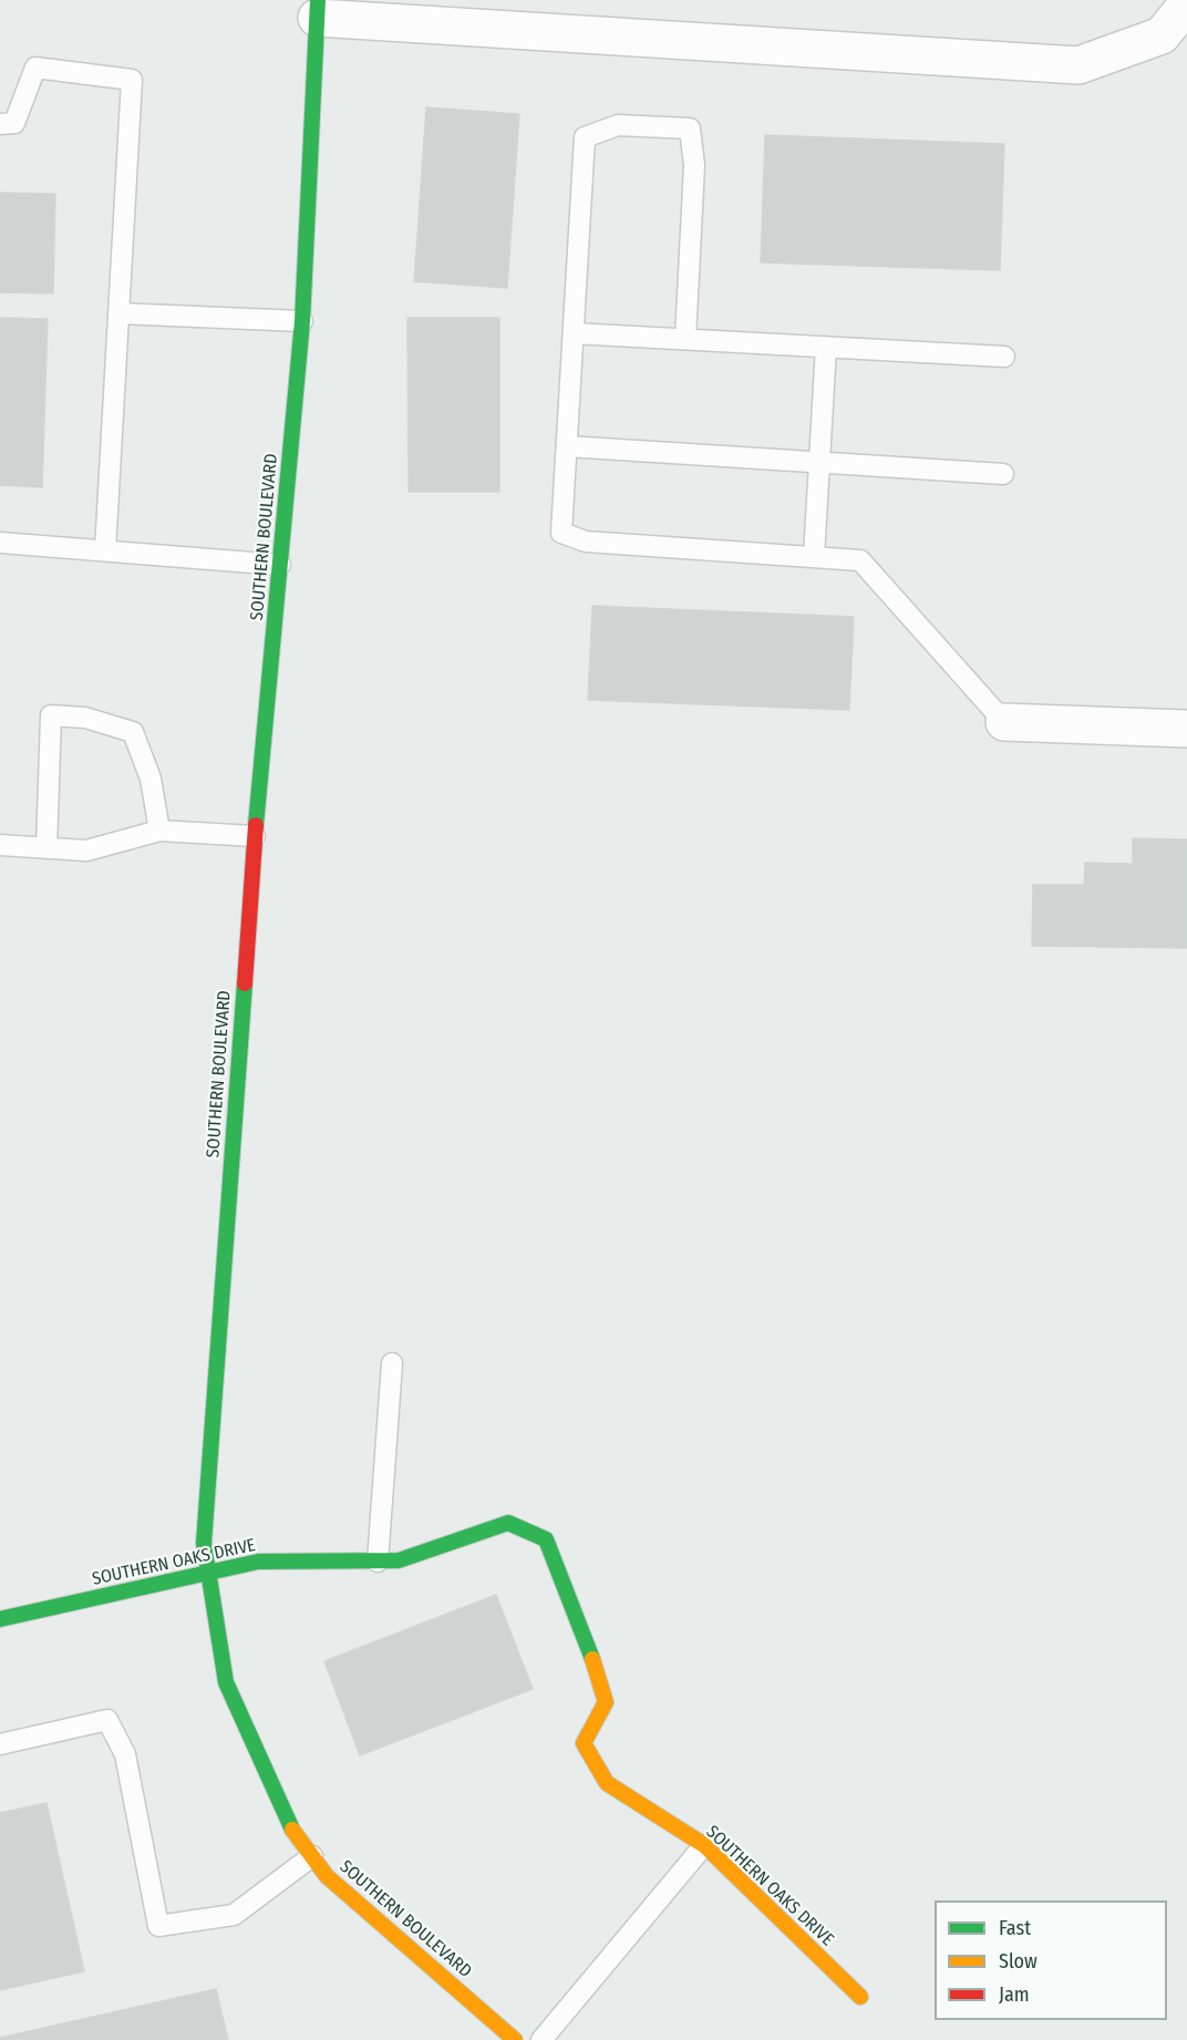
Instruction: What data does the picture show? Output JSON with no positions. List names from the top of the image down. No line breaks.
{"streets":{"street":["SOUTHERN BOULEVARD","SOUTHERN OAKS DRIVE"]},"crossings":[["SOUTHERN BOULEVARD","SOUTHERN OAKS DRIVE"]],"legend":["Fast","Slow","Jam"]}
